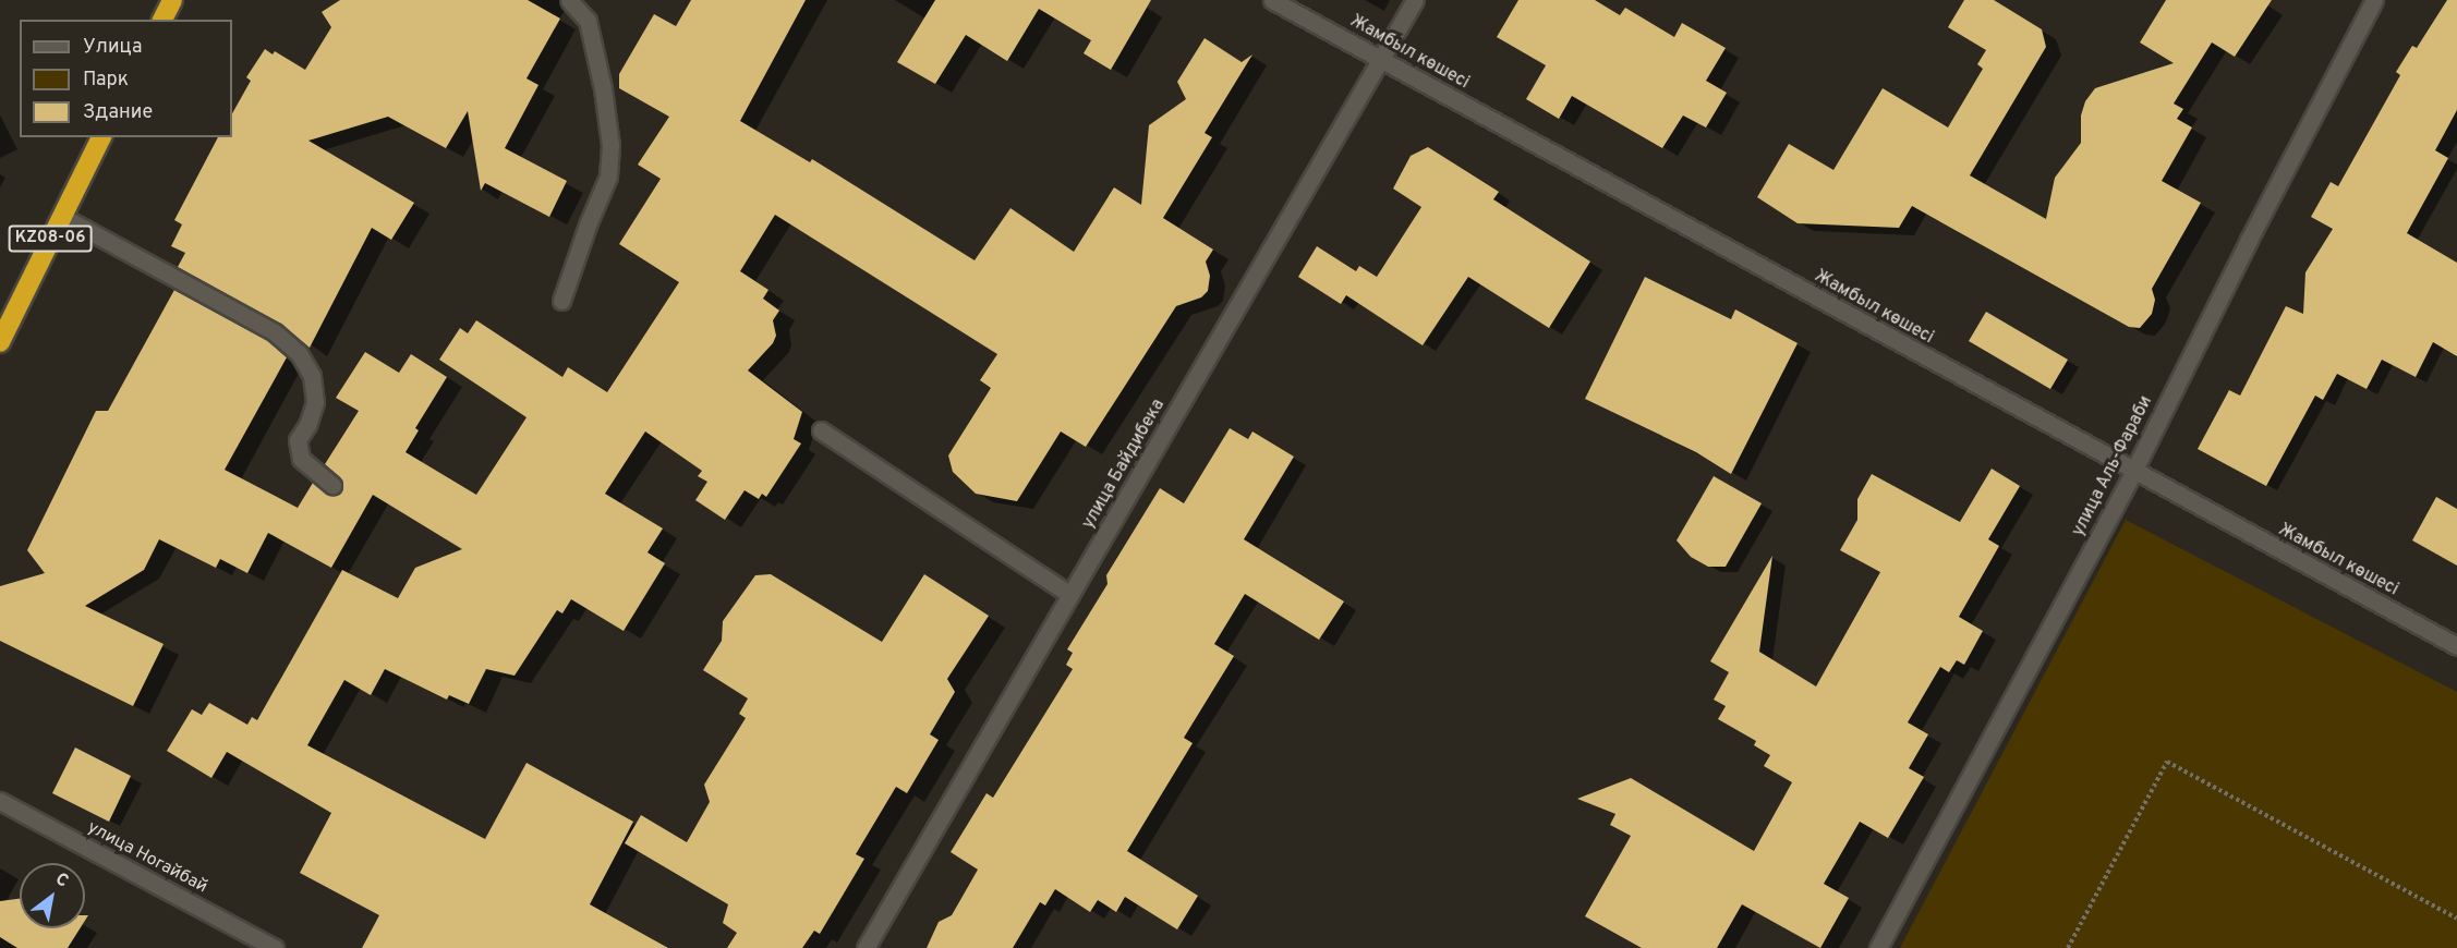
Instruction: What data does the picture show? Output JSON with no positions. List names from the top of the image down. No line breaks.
{"streets":{"highway":["KZ08-06"],"street":["Жамбыл көшесі","улица Байдибека","улица Аль-Фараби","улица Ногайбай"]},"crossings":[["Жамбыл көшесі","улица Байдибека"],["Жамбыл көшесі","улица Аль-Фараби"]],"legend":["Улица","Парк","Здание"],"north":"top right"}
